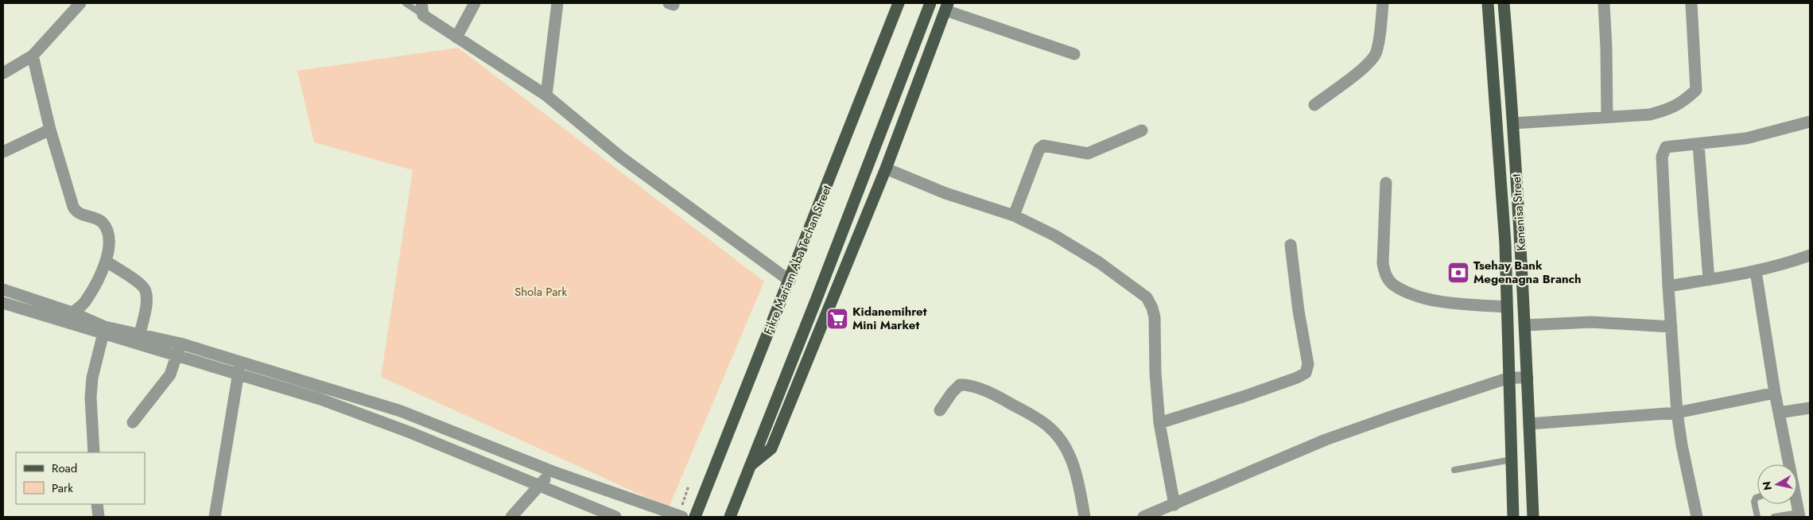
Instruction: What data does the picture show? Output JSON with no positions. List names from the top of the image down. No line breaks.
{"streets":{"main road":["Kenenisa Street","Fikre Mariam Aba Techan Street"]},"parks":["Shola Park"],"places":{"bank":["Tsehay Bank Megenagna Branch"],"supermarket":["Kidanemihret Mini Market"]},"legend":["Road","Park"],"north":"left"}
